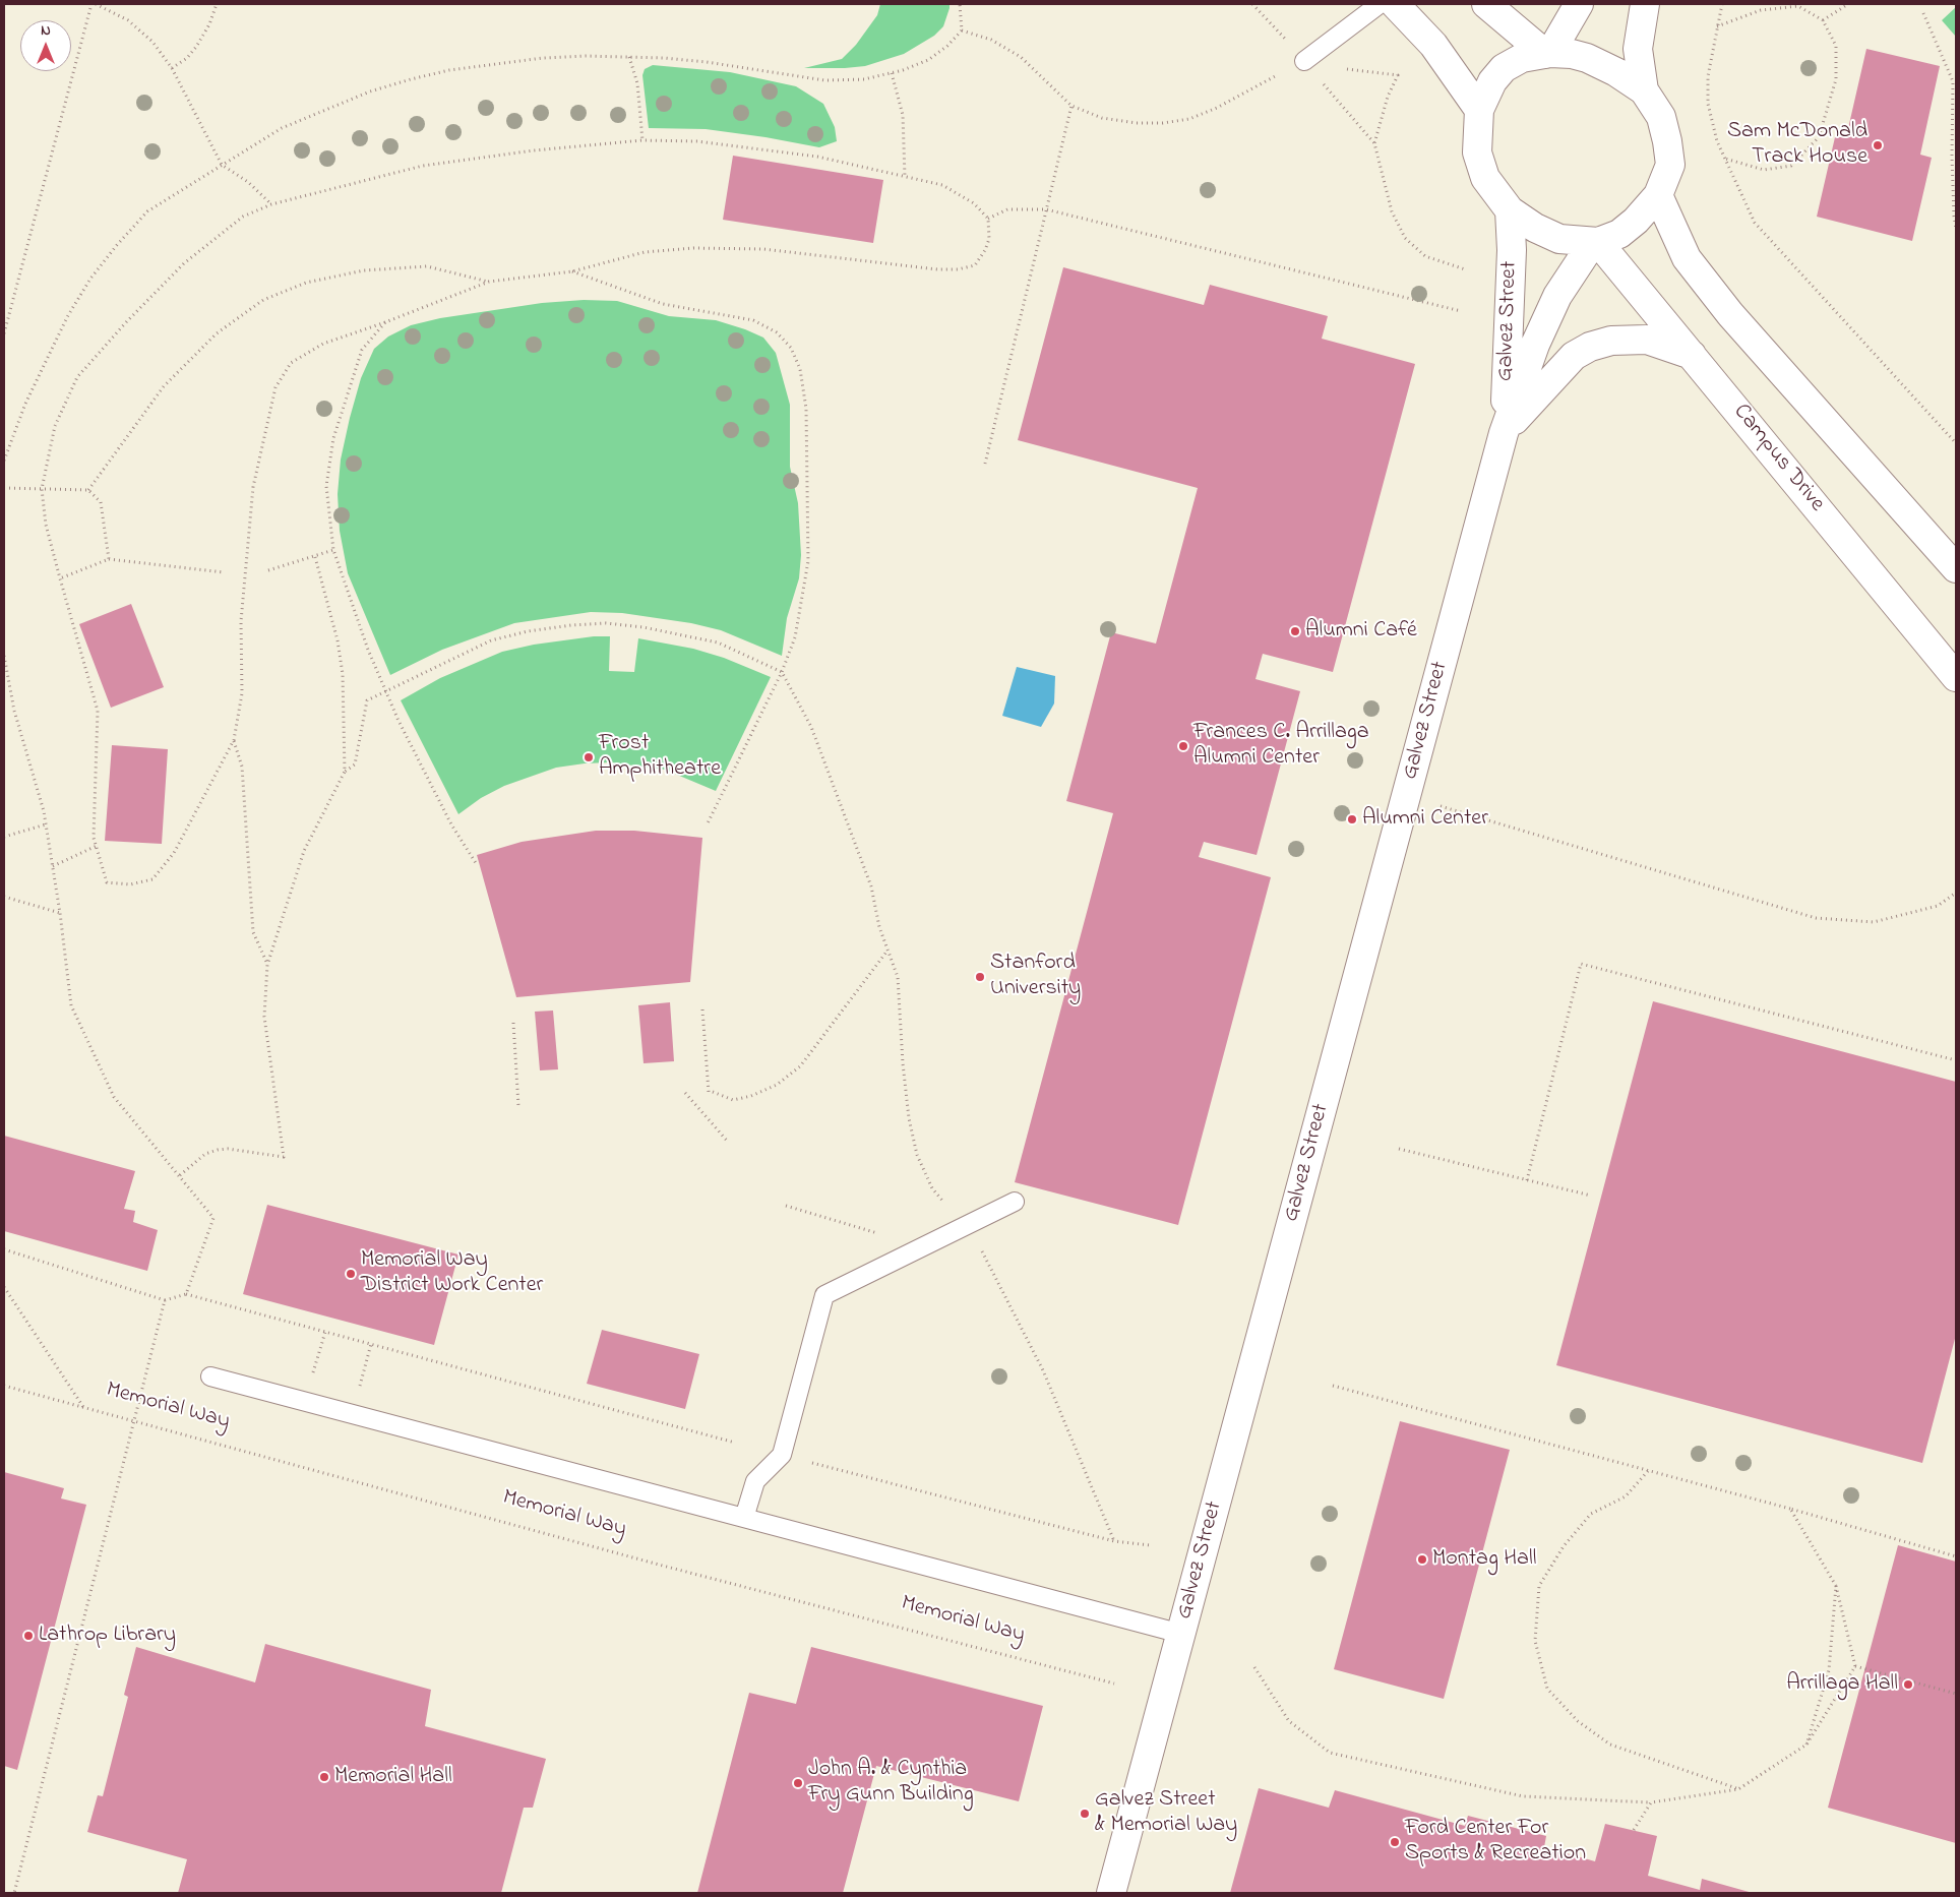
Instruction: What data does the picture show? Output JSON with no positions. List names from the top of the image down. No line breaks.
{"streets":{"street":["Galvez Street","Campus Drive"],"lane":["Memorial Way"]},"crossings":[["Galvez Street","Campus Drive"],["Galvez Street","Memorial Way"]],"places":["Sam McDonald Track House","Alumni Café","Frances C. Arrillaga Alumni Center","Frost Amphitheatre","Alumni Center","Stanford University","Memorial Way District Work Center","Montag Hall","Lathrop Library","Arrillaga Hall","Memorial Hall","John A. & Cynthia Fry Gunn Building","Galvez Street & Memorial Way","Ford Center For Sports & Recreation"],"north":"top"}
